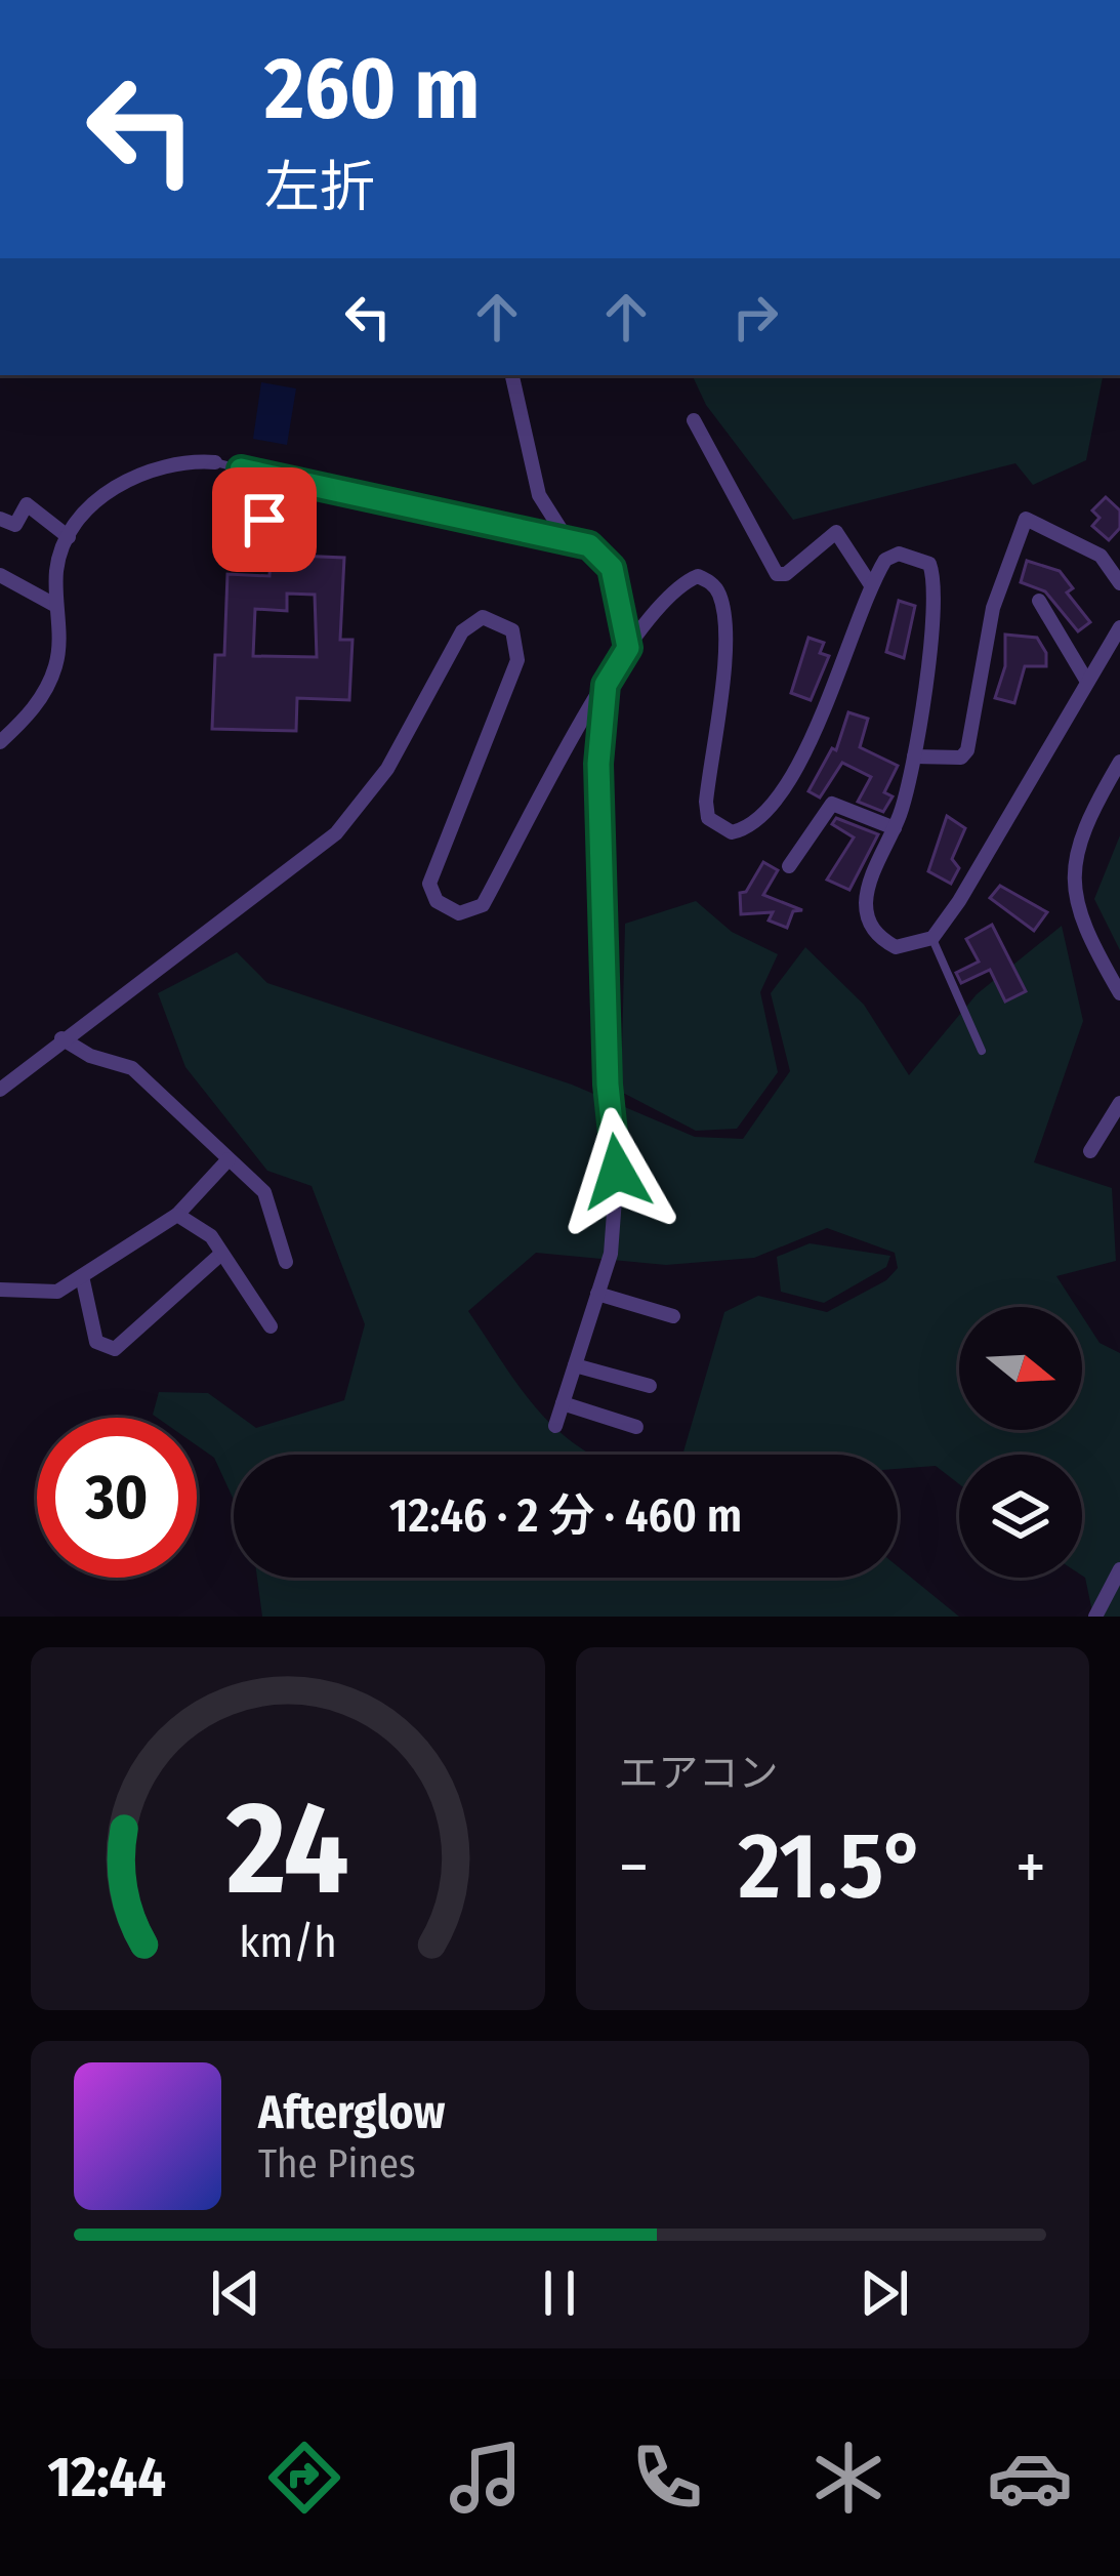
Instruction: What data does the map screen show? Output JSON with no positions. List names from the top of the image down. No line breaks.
{"north":"right","page":{"turn":["260 m","左折"],"limit":"30","trip":"12:46 · 2 分 · 460 m","tile":"エアコン","heat":["−","21.5°","+"],"song":["Afterglow","The Pines"],"tabs":"12:44","gauge":["24","km/h"]}}
